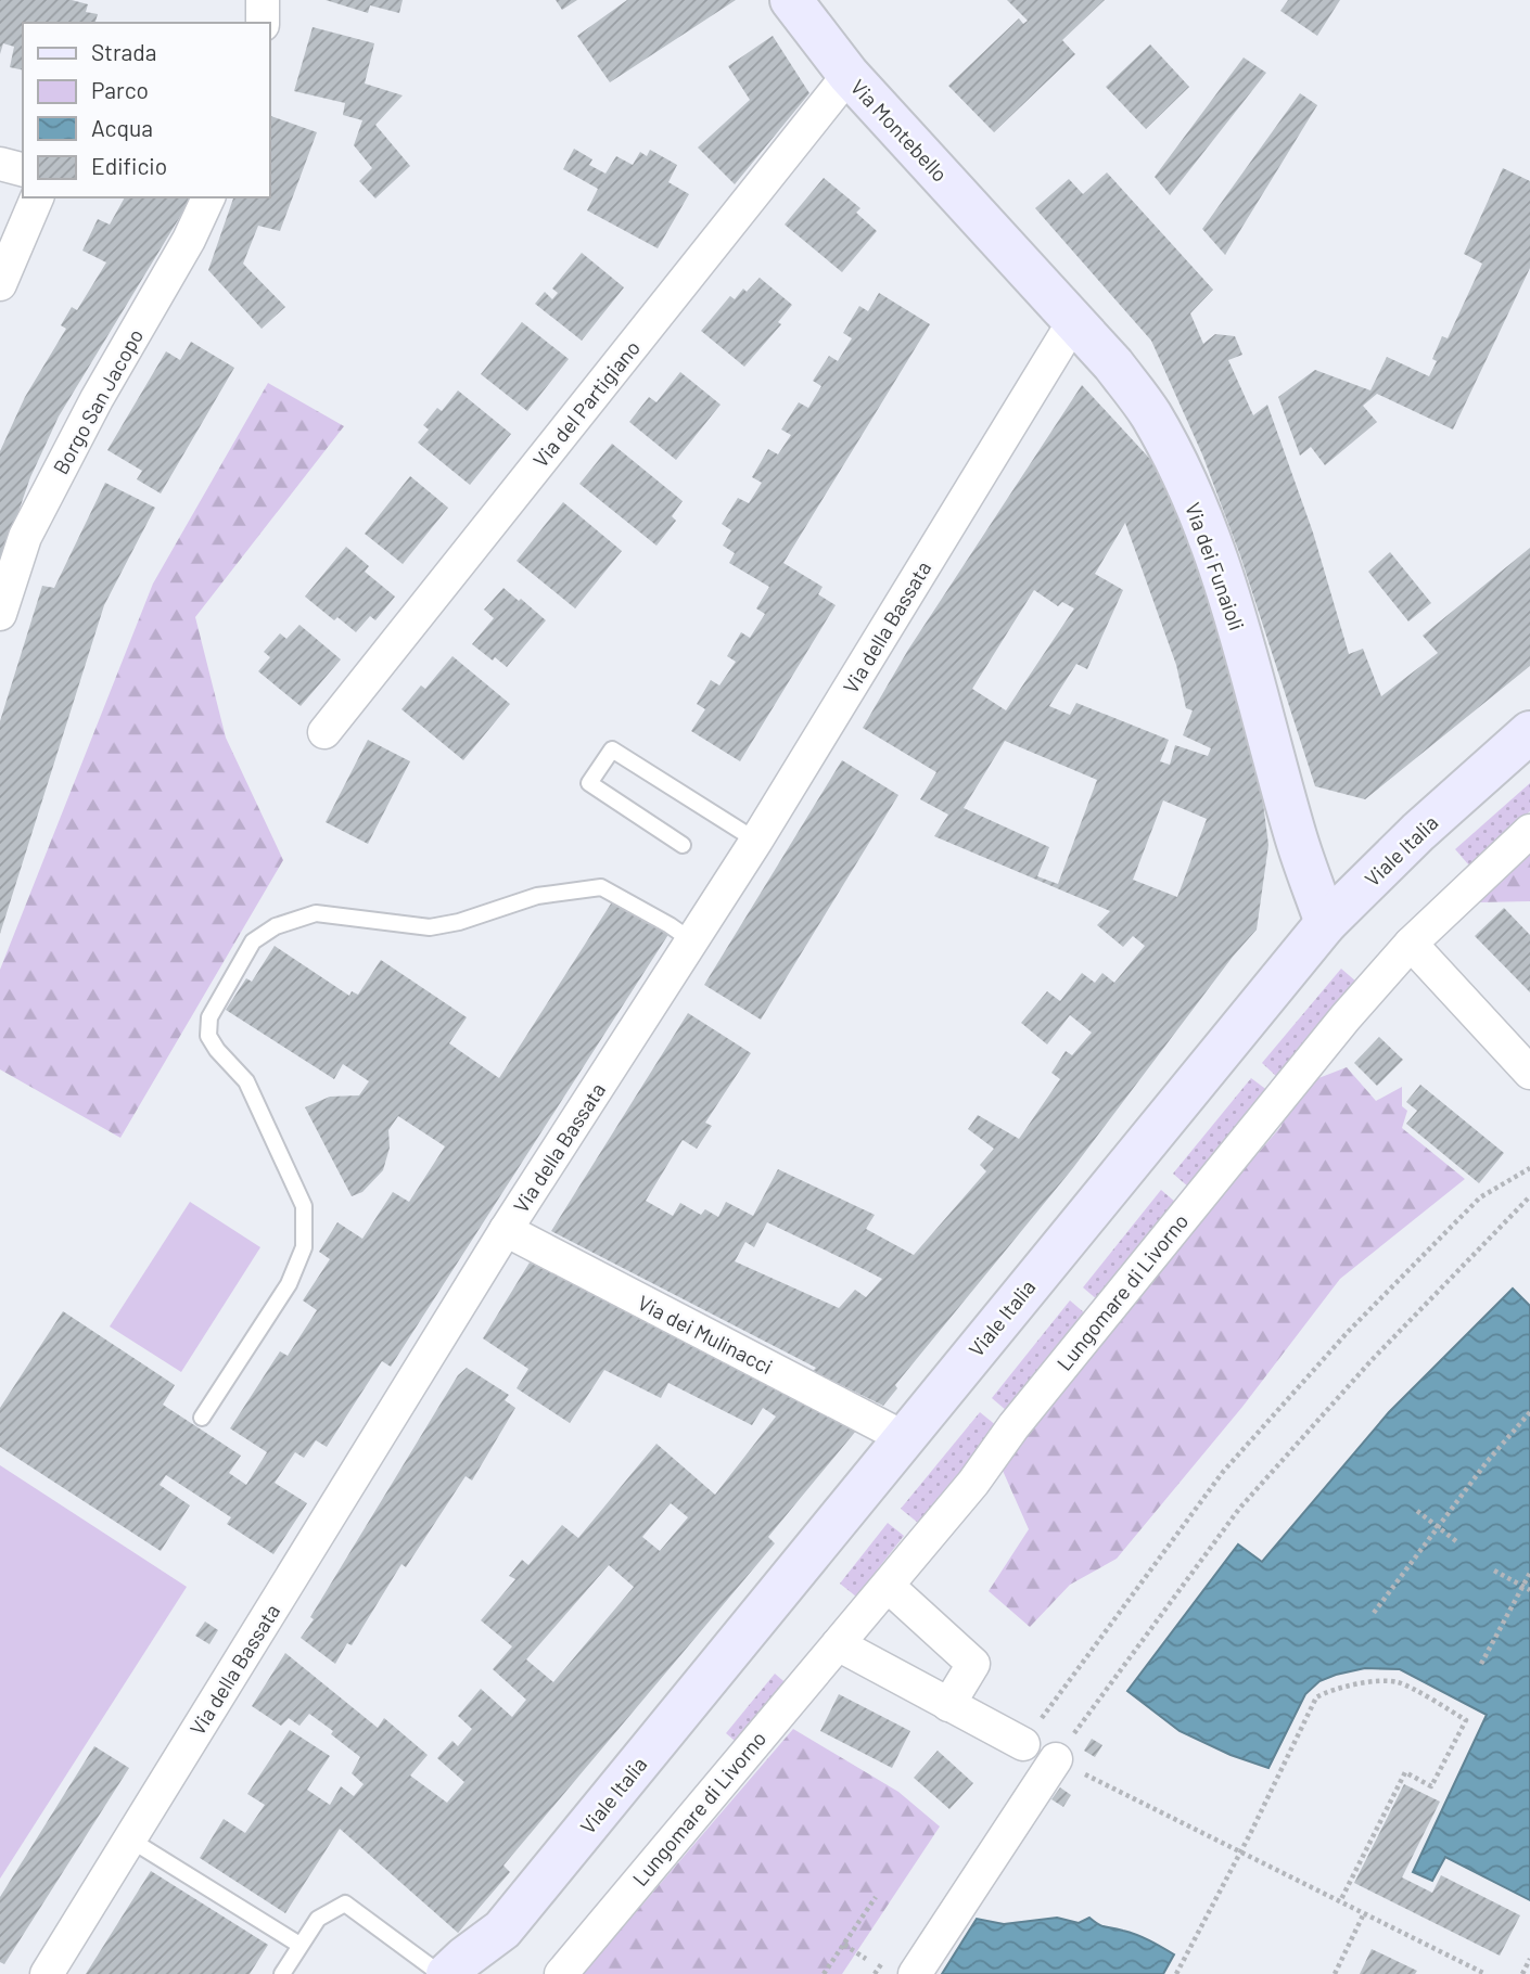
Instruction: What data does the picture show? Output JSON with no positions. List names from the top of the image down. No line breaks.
{"streets":{"main road":["Via Montebello","Via dei Funaioli","Viale Italia"],"street":["Borgo San Jacopo","Via del Partigiano","Via della Bassata","Lungomare di Livorno","Via dei Mulinacci"]},"crossings":[["Via Montebello","Via del Partigiano"],["Via Montebello","Via dei Funaioli"],["Via dei Funaioli","Via della Bassata"],["Via dei Funaioli","Viale Italia"],["Via della Bassata","Via dei Mulinacci"],["Viale Italia","Via dei Mulinacci"]],"legend":["Strada","Parco","Acqua","Edificio"]}
